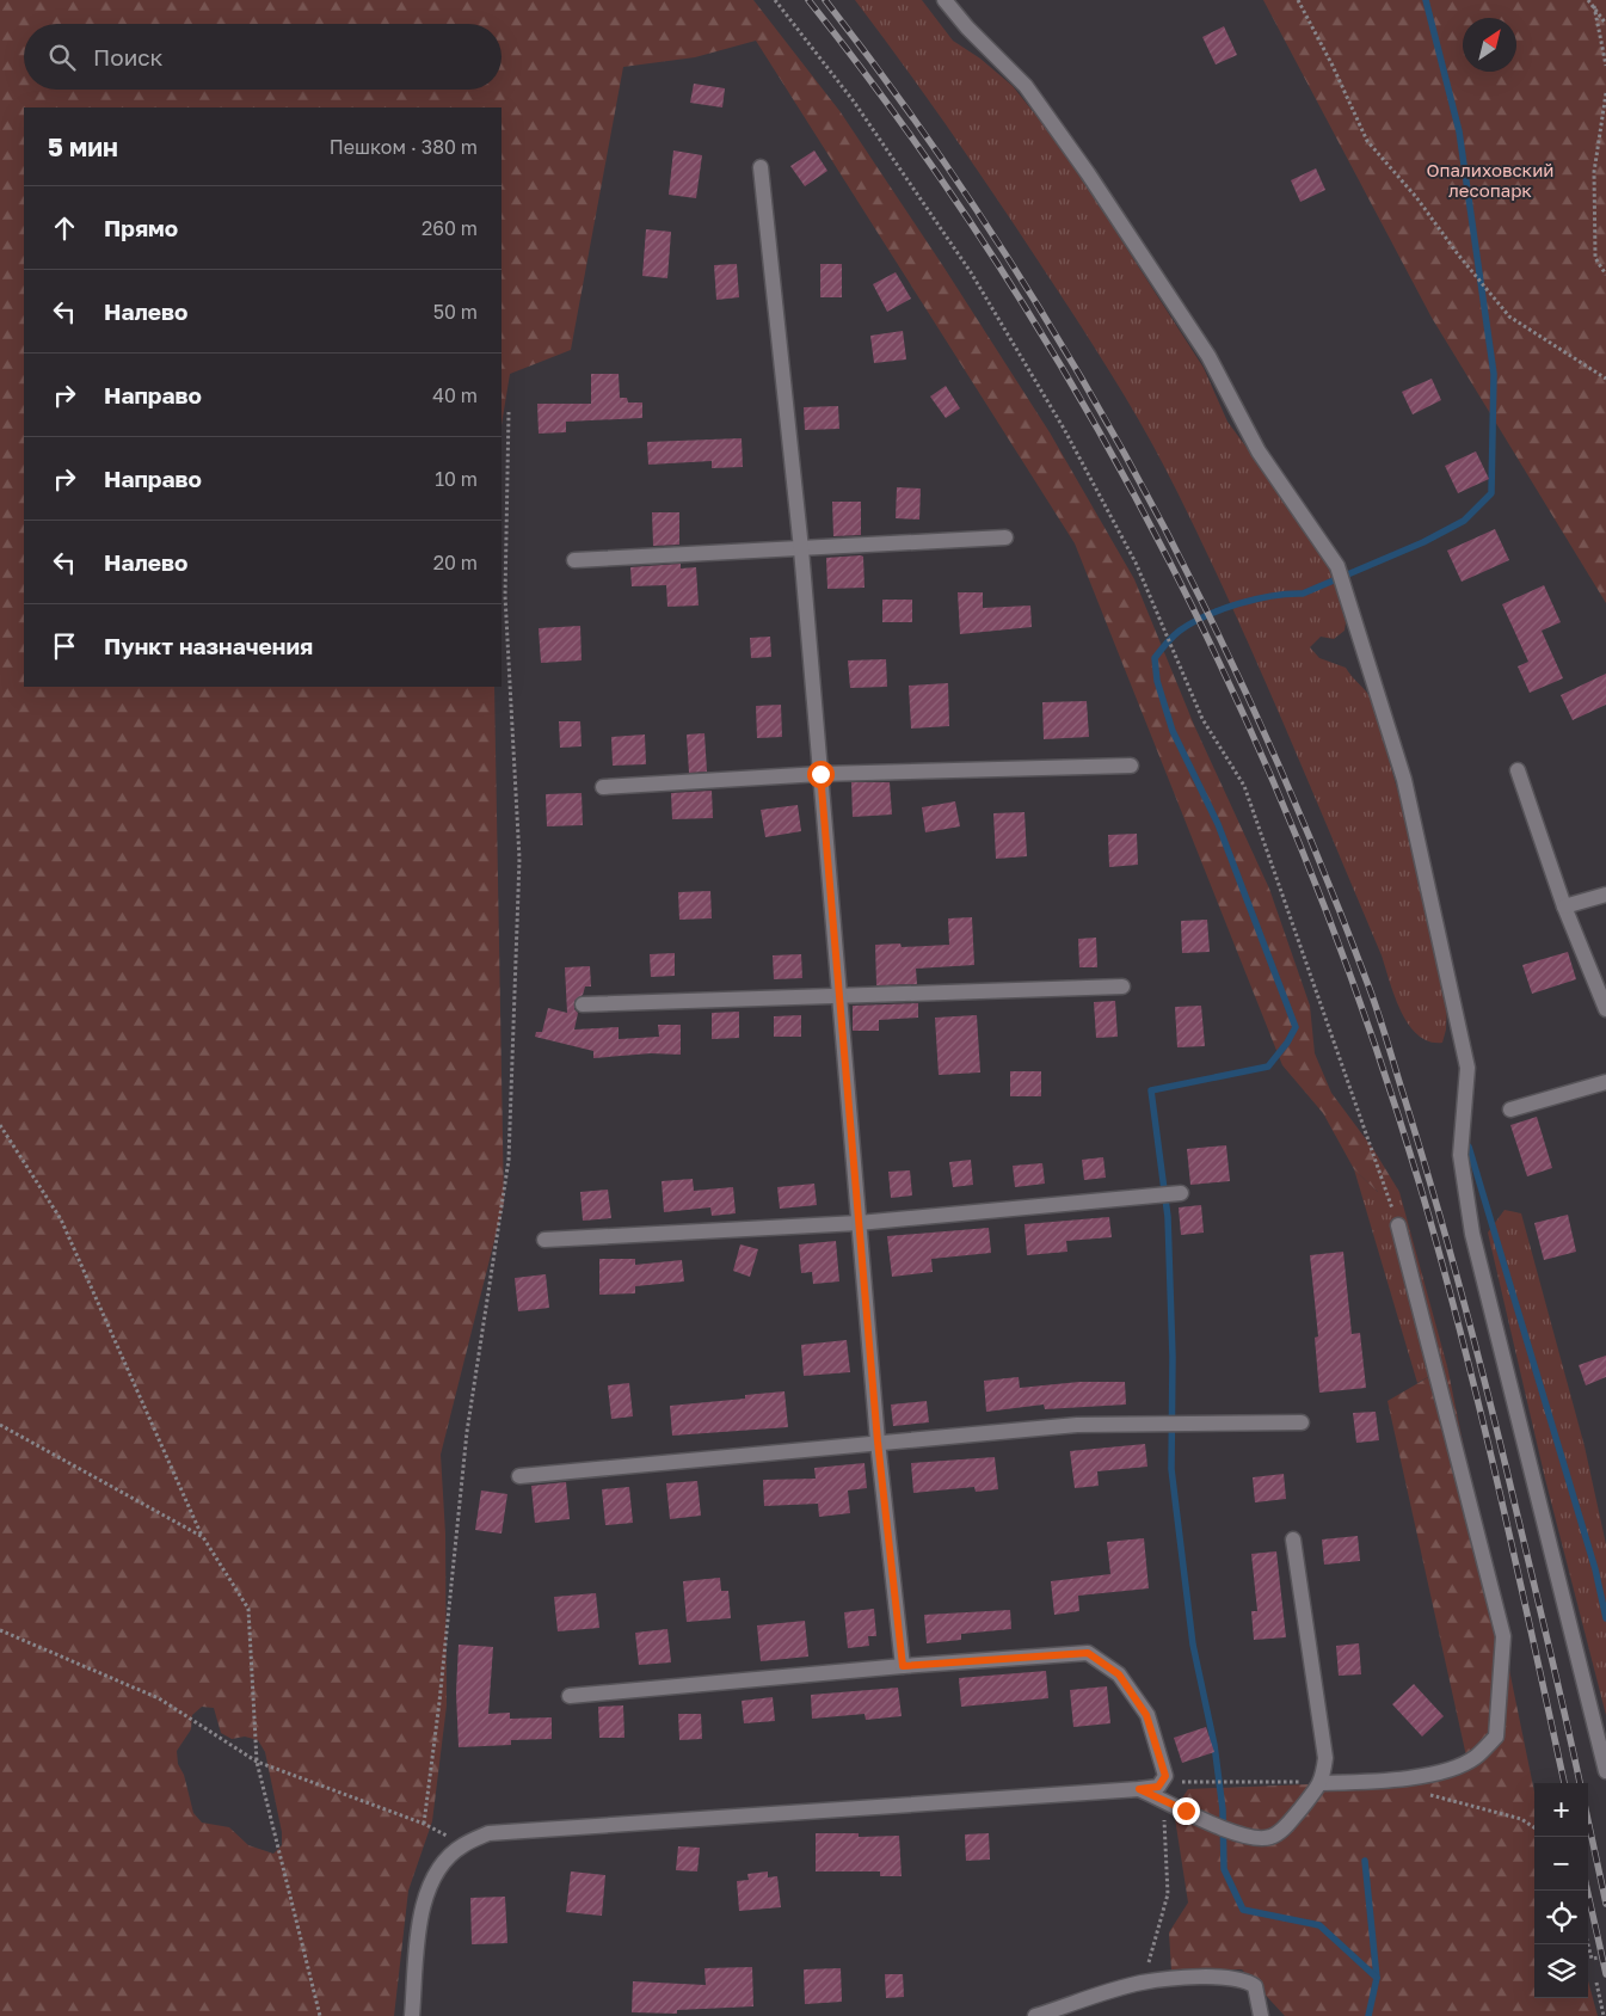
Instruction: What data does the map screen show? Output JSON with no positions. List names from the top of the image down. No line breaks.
{"parks":["Опалиховский лесопарк"],"north":"top right","page":{"search":"Поиск","heading":["5 мин","Пешком · 380 m"],"list":[["Прямо","260 m"],["Налево","50 m"],["Направо","40 m"],["Направо","10 m"],["Налево","20 m"],"Пункт назначения"],"map_buttons":["+","−"]}}
